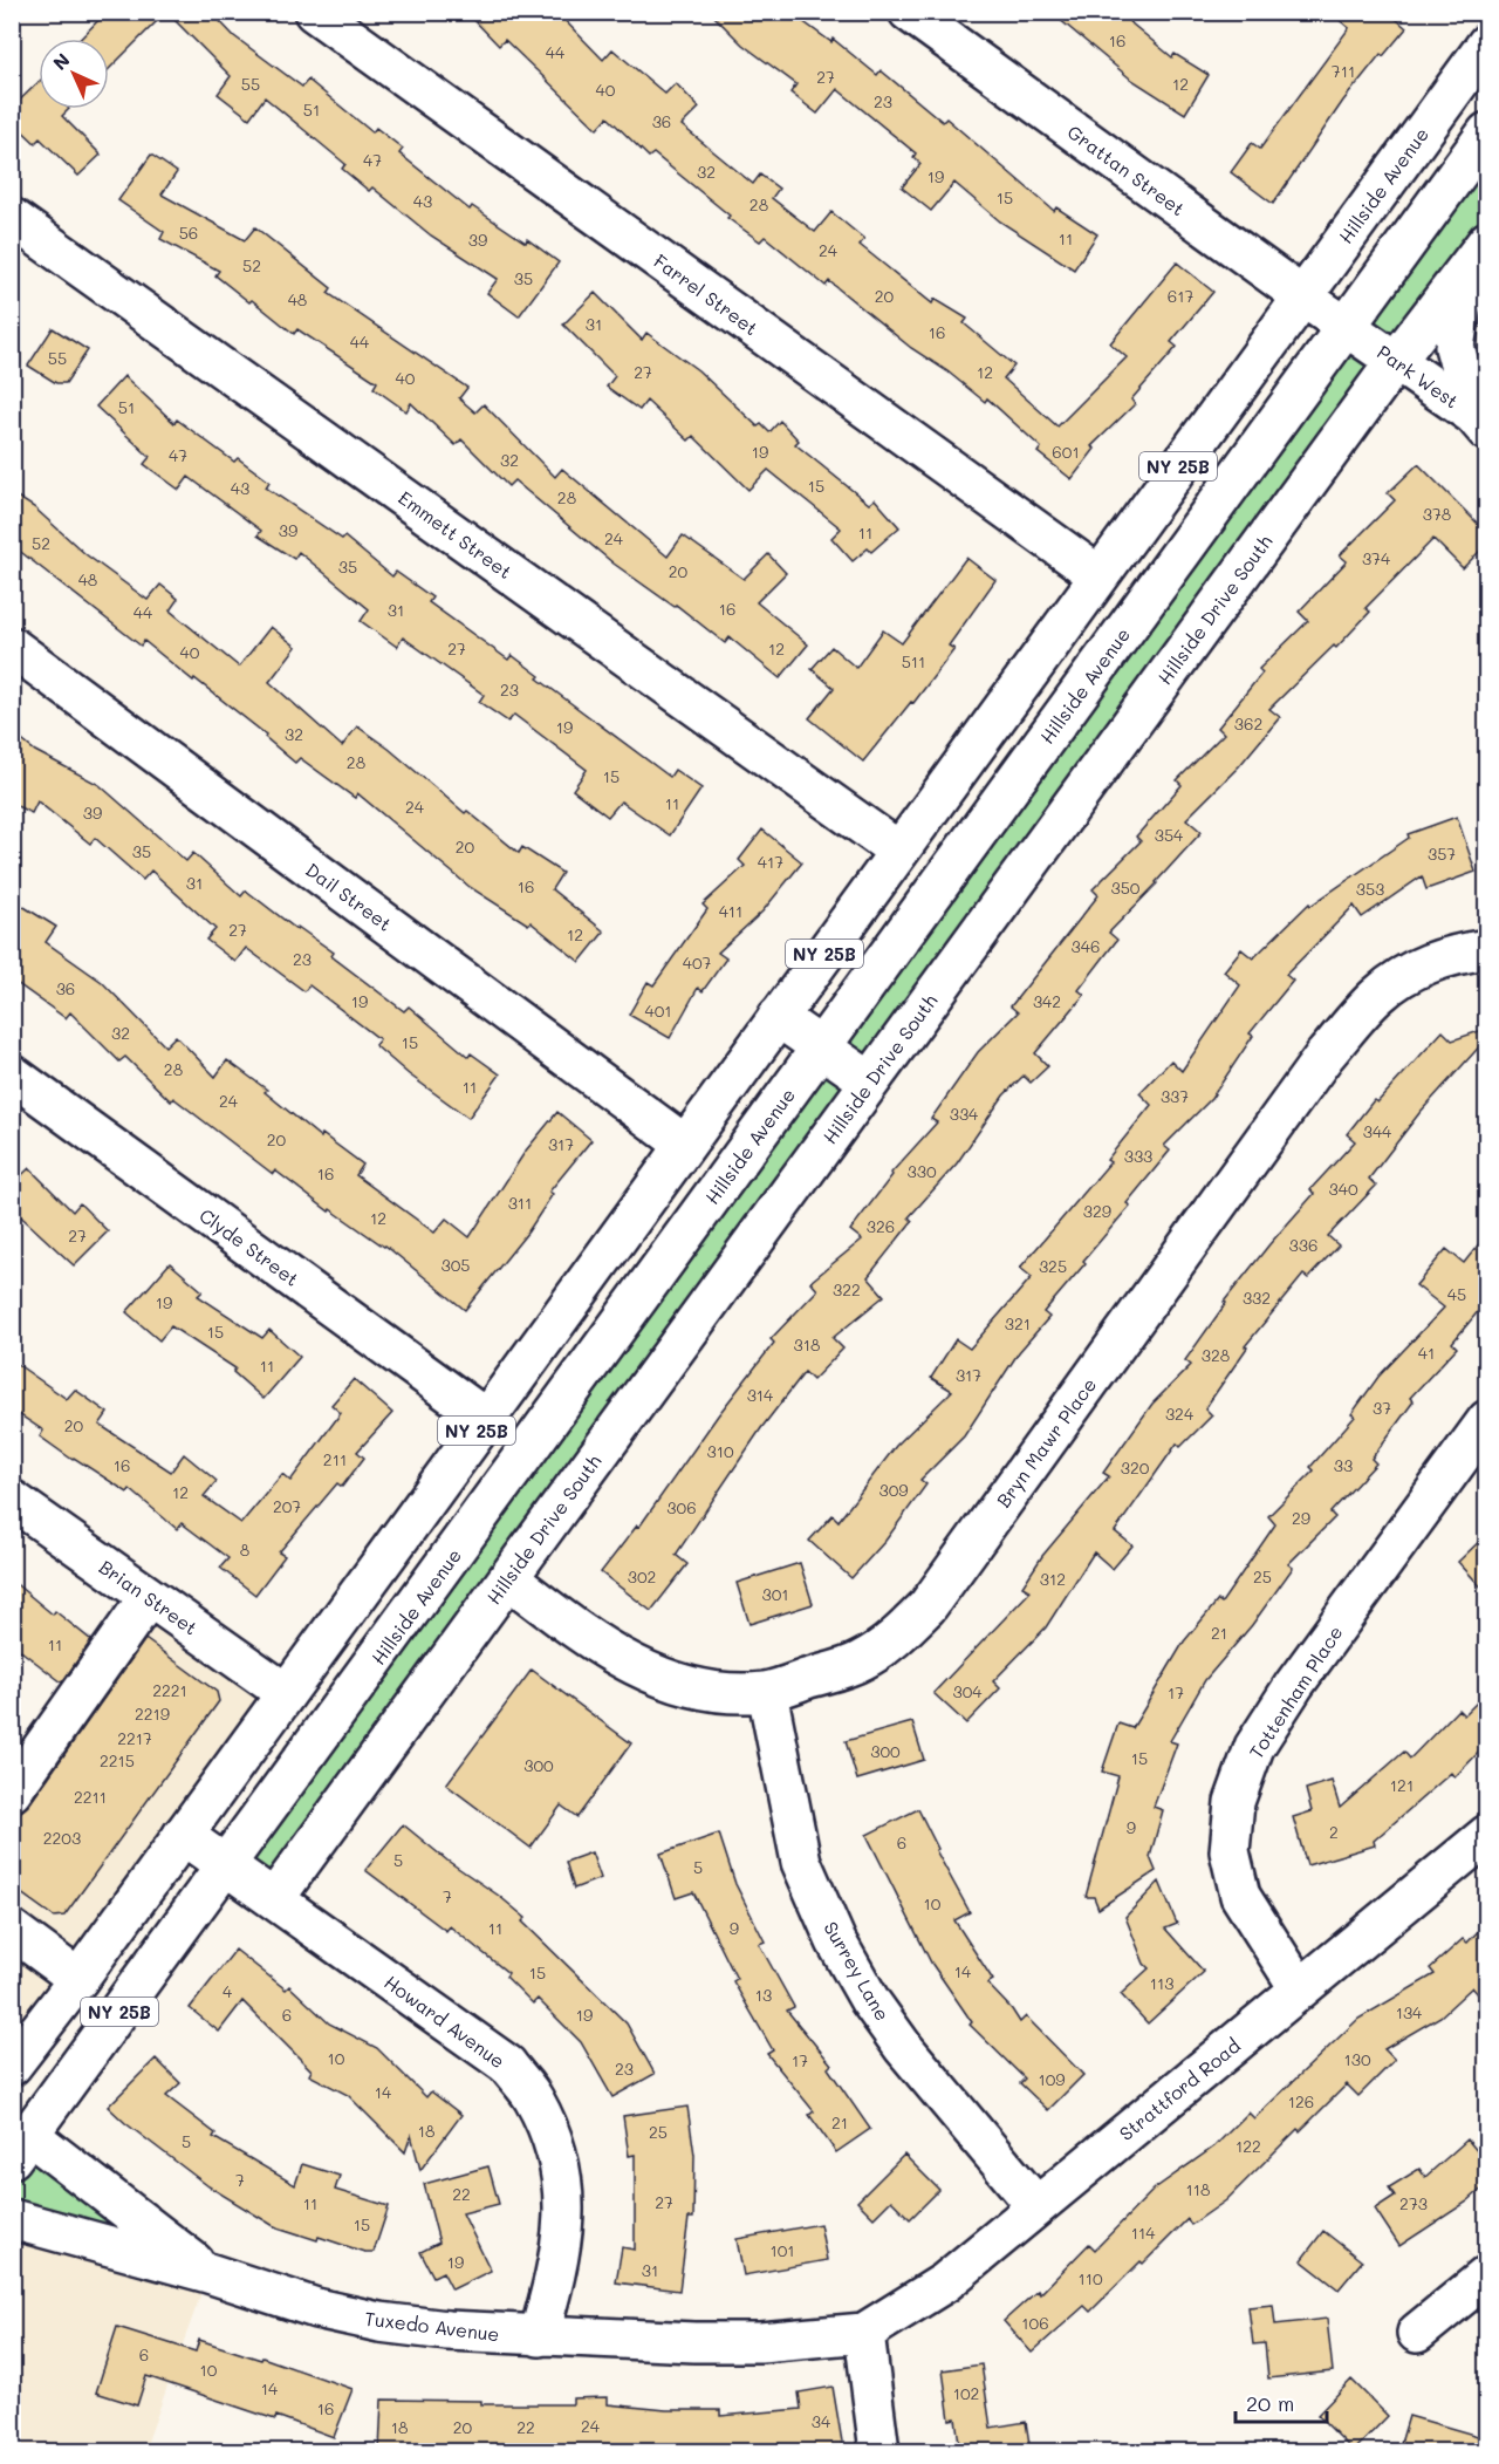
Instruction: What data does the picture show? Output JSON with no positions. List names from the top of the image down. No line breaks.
{"streets":{"street":["Grattan Street","Hillside Avenue","Farrel Street","Park West","NY 25B","Emmett Street","Hillside Drive South","Dail Street","Clyde Street","Bryn Mawr Place","Brian Street","Tottenham Place","Surrey Lane","Howard Avenue","Strattford Road","Tuxedo Avenue"]},"crossings":[["Grattan Street","Hillside Avenue"],["Grattan Street","Park West"],["Hillside Avenue","Farrel Street"],["Hillside Avenue","Park West"],["Hillside Avenue","Emmett Street"],["Hillside Avenue","Dail Street"],["Hillside Avenue","Clyde Street"],["Hillside Avenue","Brian Street"],["Hillside Avenue","Howard Avenue"],["Park West","Hillside Drive South"],["Hillside Drive South","Bryn Mawr Place"],["Hillside Drive South","Howard Avenue"],["Bryn Mawr Place","Surrey Lane"],["Tottenham Place","Strattford Road"],["Surrey Lane","Strattford Road"],["Howard Avenue","Tuxedo Avenue"],["Strattford Road","Tuxedo Avenue"]],"house_numbers":["16","44","711","27","55","12","40","23","51","36","47","32","19","15","43","28","56","11","39","24","52","35","20","617","48","31","16","44","55","27","12","40","51","19","601","47","32","15","43","28","378","39","11","24","52","374","35","20","48","16","31","44","27","12","40","511","23","362","19","32","28","15","11","24","39","354","20","35","357","417","31","16","350","353","411","27","12","346","23","407","36","19","342","401","32","15","28","11","337","24","334","344","20","317","333","330","16","340","311","329","12","326","27","336","305","325","322","45","332","19","321","15","318","41","328","11","317","314","37","324","20","310","211","16","33","320","309","12","207","306","29","8","302","25","312","301","21","11","2221","304","17","2219","2217","300","15","2215","300","121","2211","9","2","2203","6","5","5","7","10","11","9","14","15","113","4","13","134","6","19","10","130","17","23","109","14","126","21","18","25","5","122","7","118","22","27","11","273","15","114","101","19","31","110","106","6","10","14","102","16","34","24","18","20","22"],"scale_bar":"20 m","north":"top left"}
